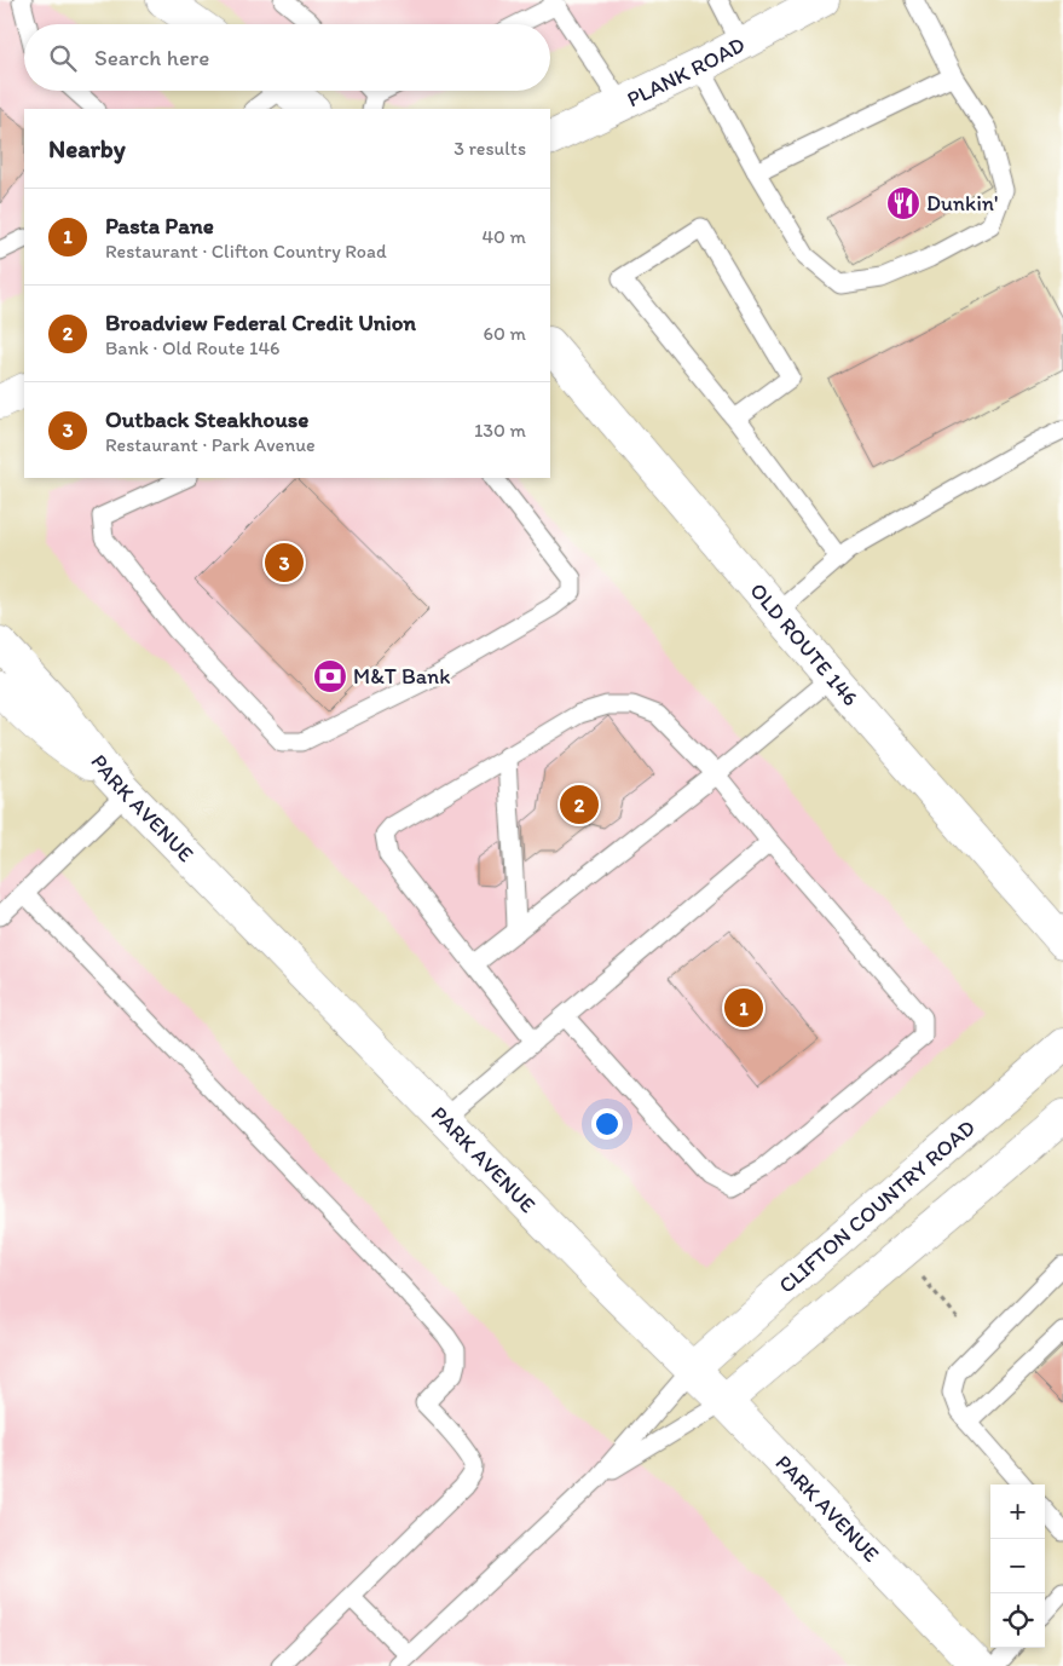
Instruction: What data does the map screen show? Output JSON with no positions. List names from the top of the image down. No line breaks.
{"streets":{"street":["PLANK ROAD","OLD ROUTE 146","PARK AVENUE","CLIFTON COUNTRY ROAD"]},"crossings":[["PARK AVENUE","CLIFTON COUNTRY ROAD"]],"places":{"restaurant":["Dunkin'"],"bank":["M&T Bank"]},"page":{"search":"Search here","heading":["Nearby","3 results"],"list":[{"mark":"1","name":"Pasta Pane","note":"Restaurant · Clifton Country Road","value":"40 m"},{"mark":"2","name":"Broadview Federal Credit Union","note":"Bank · Old Route 146","value":"60 m"},{"mark":"3","name":"Outback Steakhouse","note":"Restaurant · Park Avenue","value":"130 m"}],"pins":["3","2","1"],"map_buttons":["+","−"]}}
